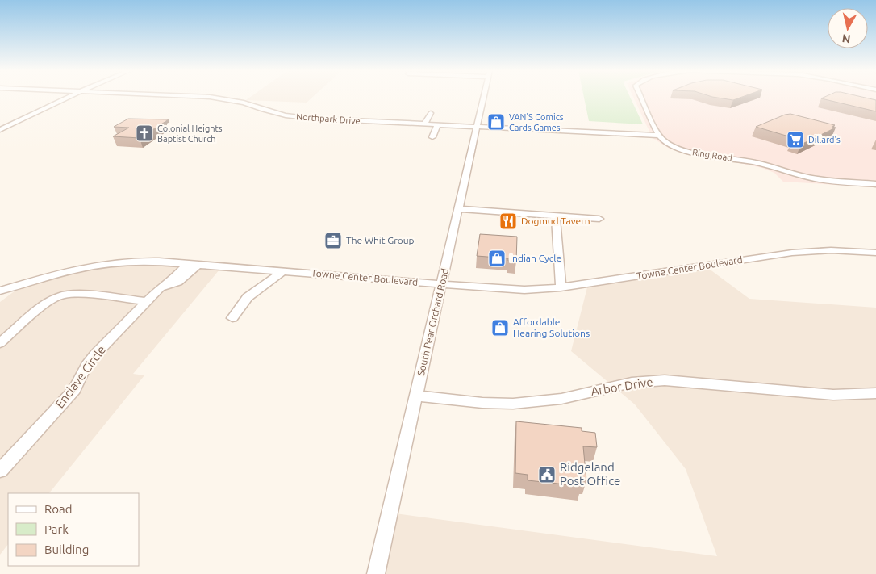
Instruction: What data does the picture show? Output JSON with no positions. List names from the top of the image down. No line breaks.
{"streets":{"street":["Northpark Drive","Ring Road","Towne Center Boulevard","South Pear Orchard Road","Enclave Circle","Arbor Drive"]},"crossings":[["Towne Center Boulevard","South Pear Orchard Road"],["Towne Center Boulevard","Enclave Circle"],["South Pear Orchard Road","Arbor Drive"]],"places":{"shop":["VAN'S Comics Cards Games","Indian Cycle","Affordable Hearing Solutions"],"church":["Colonial Heights Baptist Church"],"supermarket":["Dillard's"],"restaurant":["Dogmud Tavern"],"office":["The Whit Group"],"public building":["Ridgeland Post Office"]},"legend":["Road","Park","Building"],"north":"bottom"}
